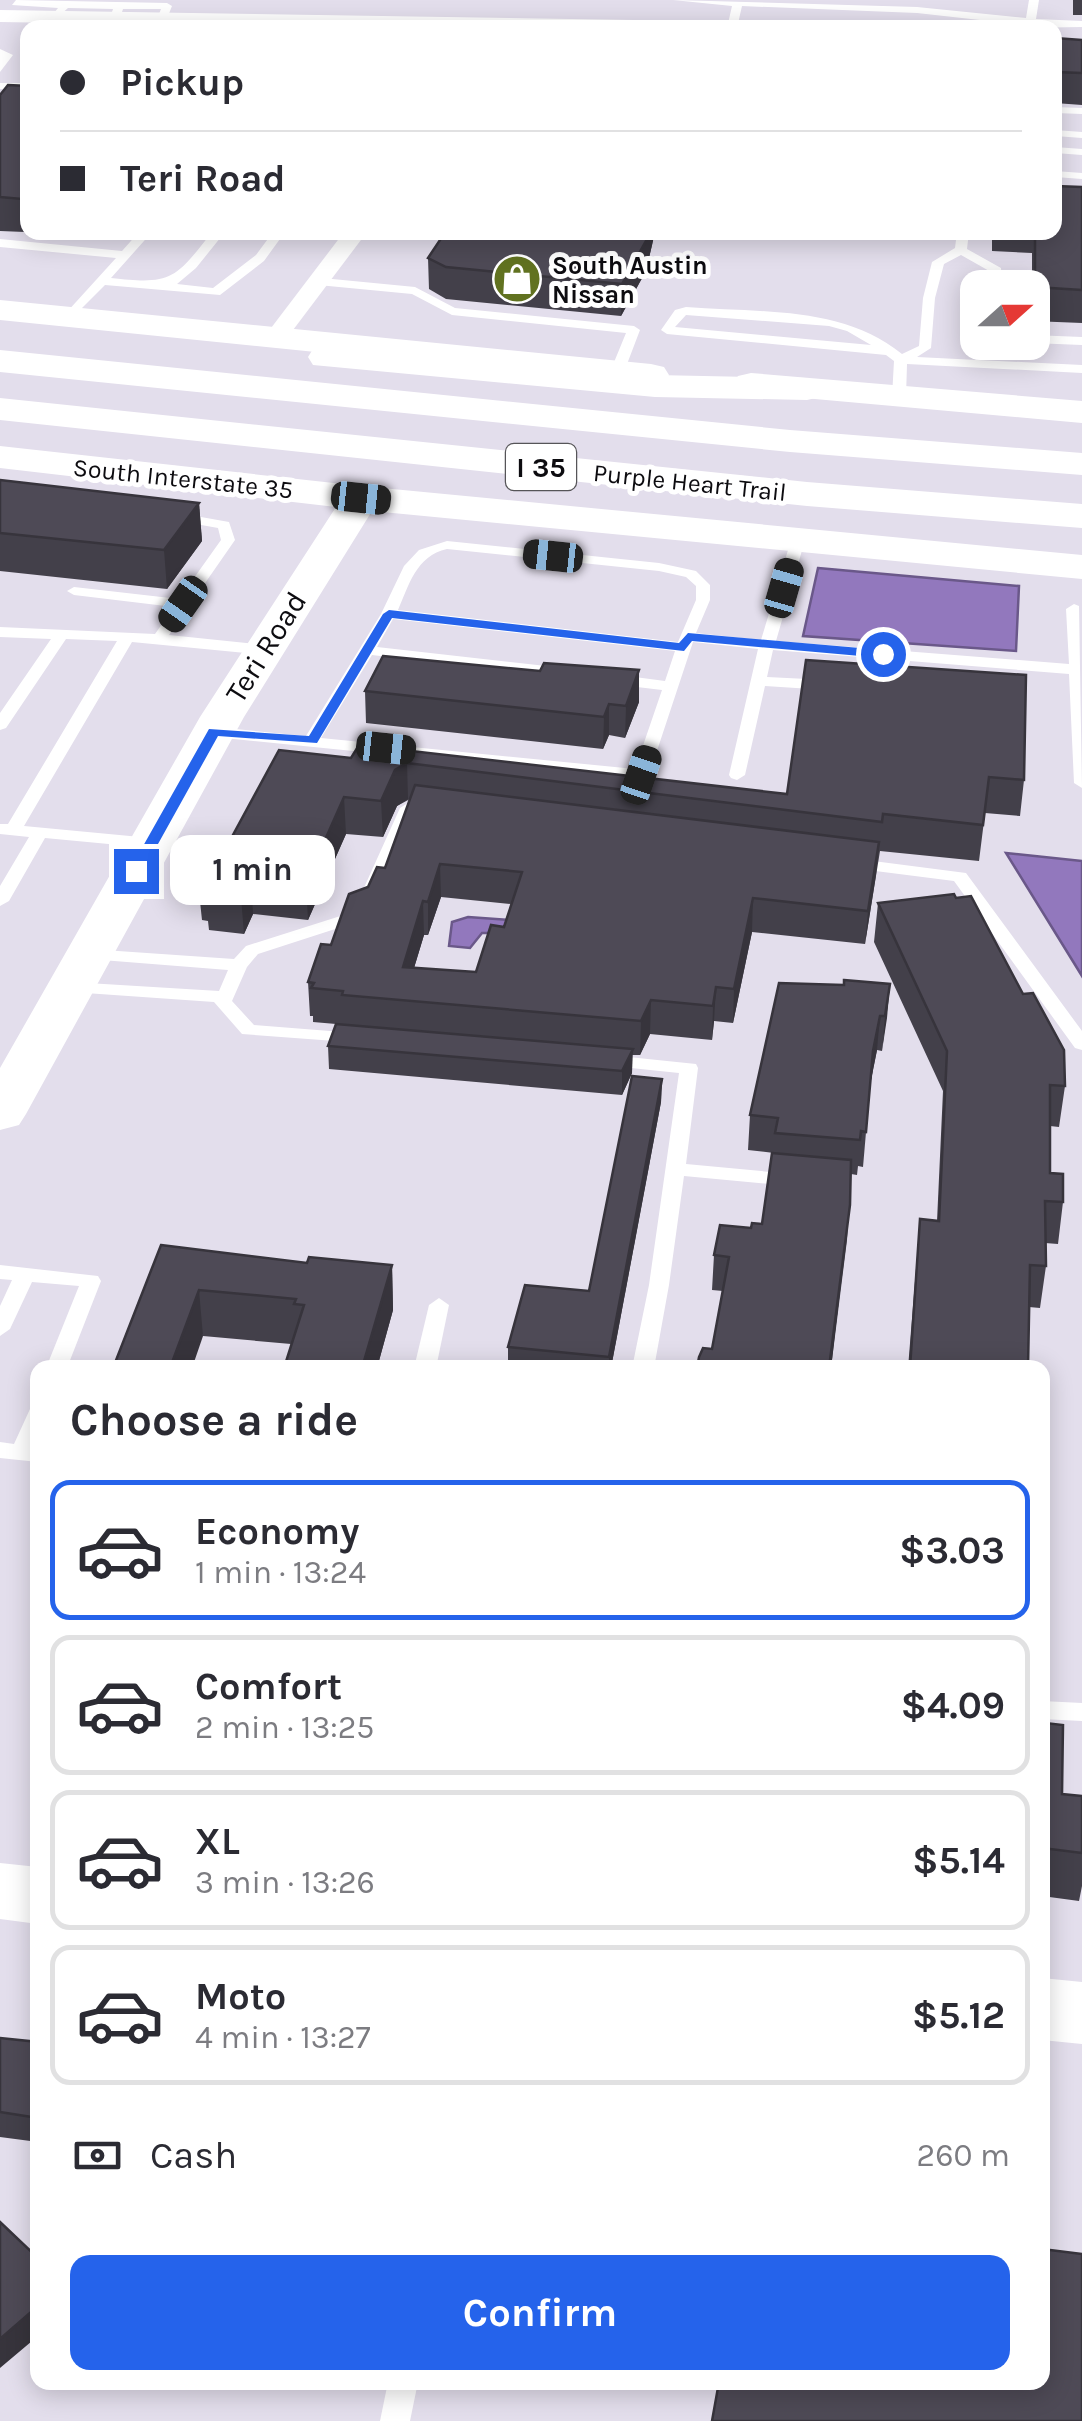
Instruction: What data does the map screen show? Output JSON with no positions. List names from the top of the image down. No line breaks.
{"streets":{"main road":["I 35","South Interstate 35","Purple Heart Trail","Teri Road"]},"crossings":[["South Interstate 35","Teri Road"]],"places":{"shop":["South Austin Nissan"]},"north":"right","page":{"banner":["Pickup","Teri Road"],"bubble":"1 min","heading":"Choose a ride","list":[{"name":"Economy","note":"1 min · 13:24","value":"$3.03"},{"name":"Comfort","note":"2 min · 13:25","value":"$4.09"},{"name":"XL","note":"3 min · 13:26","value":"$5.14"},{"name":"Moto","note":"4 min · 13:27","value":"$5.12"}],"pay":["Cash","260 m"],"buttons":"Confirm"}}
